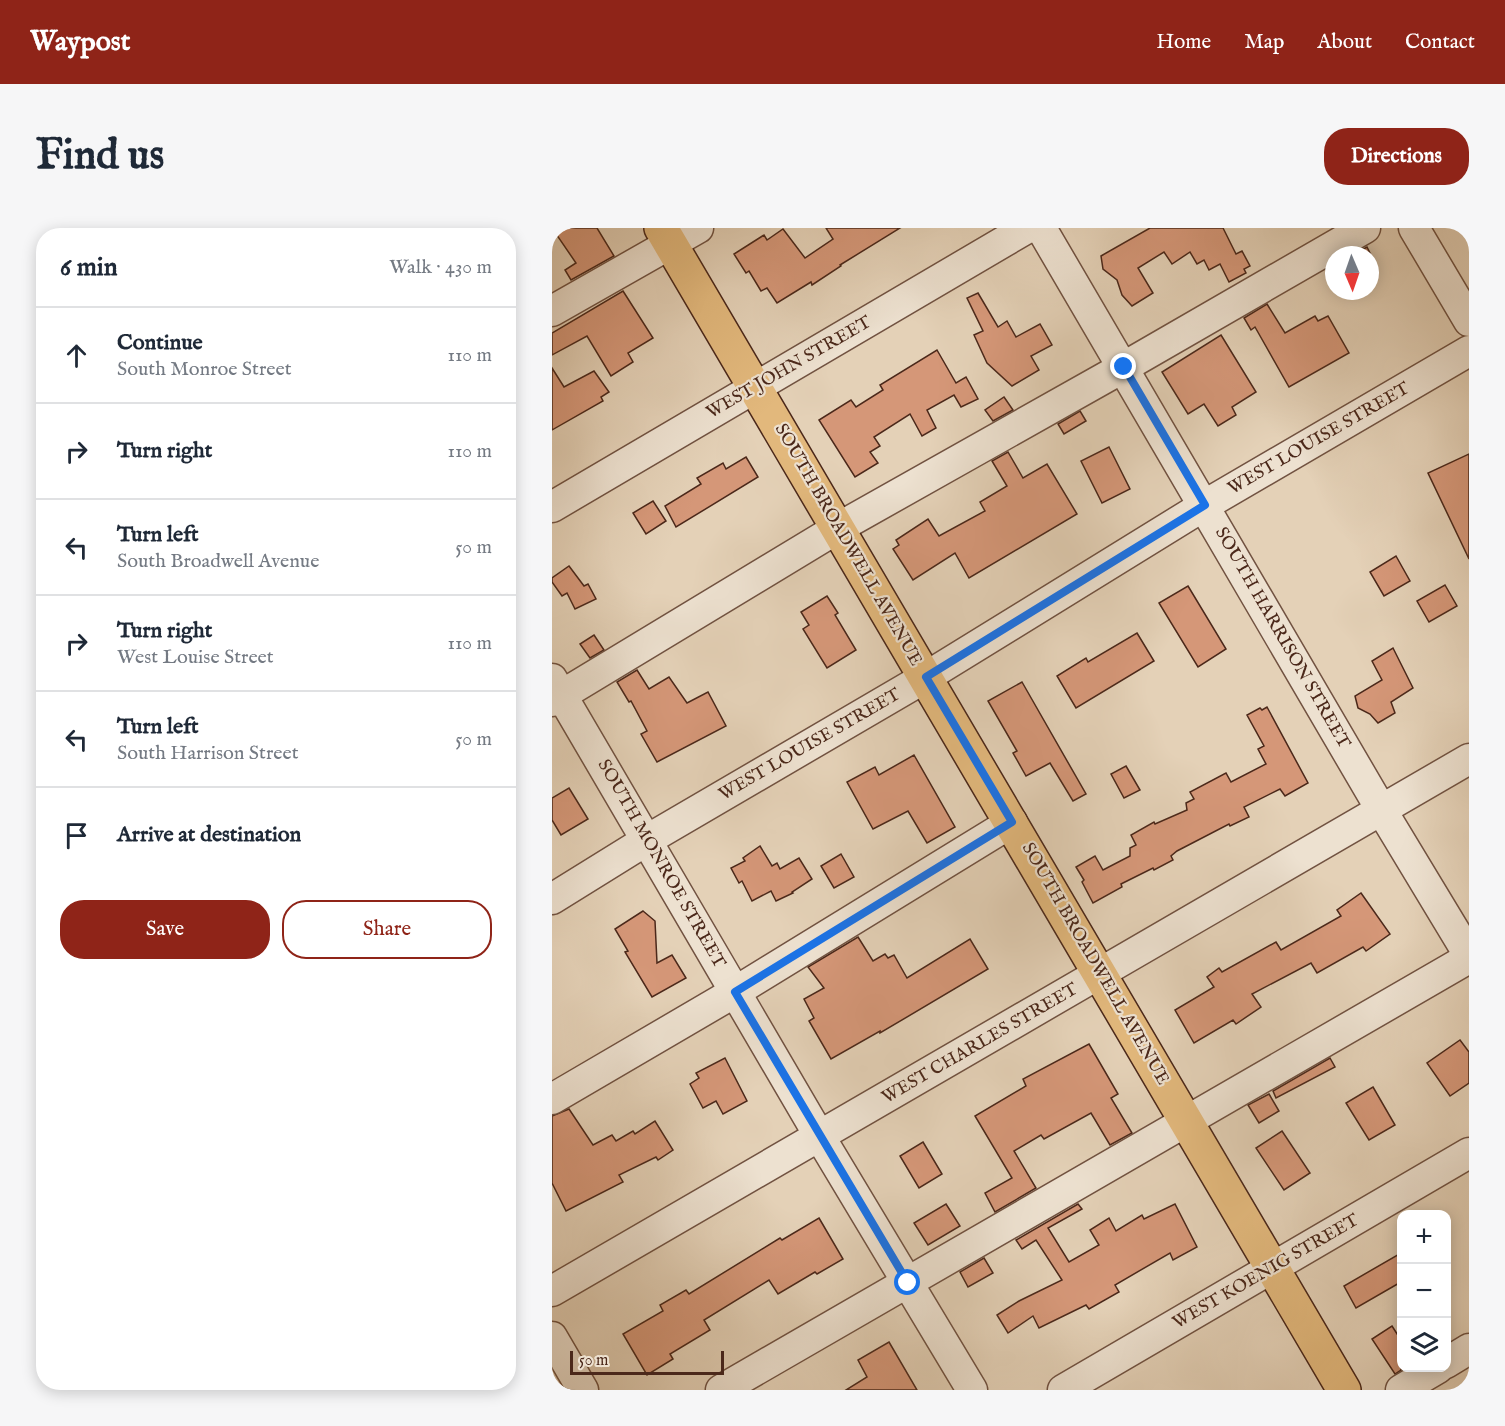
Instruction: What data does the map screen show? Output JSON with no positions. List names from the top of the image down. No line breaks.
{"streets":{"main road":["SOUTH BROADWELL AVENUE"],"street":["WEST JOHN STREET","WEST LOUISE STREET","SOUTH HARRISON STREET","SOUTH MONROE STREET","WEST CHARLES STREET","WEST KOENIG STREET"]},"crossings":[["WEST JOHN STREET","SOUTH BROADWELL AVENUE"],["WEST LOUISE STREET","SOUTH BROADWELL AVENUE"],["WEST LOUISE STREET","SOUTH HARRISON STREET"],["WEST LOUISE STREET","SOUTH MONROE STREET"],["SOUTH BROADWELL AVENUE","WEST CHARLES STREET"],["SOUTH BROADWELL AVENUE","WEST KOENIG STREET"],["SOUTH HARRISON STREET","WEST CHARLES STREET"],["SOUTH MONROE STREET","WEST CHARLES STREET"]],"scale_bar":"50 m","north":"bottom","page":{"header":"Waypost","nav":["Home","Map","About","Contact"],"buttons":["Directions",["Save","Share"]],"title":"Find us","heading":["6 min","Walk · 430 m"],"list":[["Continue","South Monroe Street","110 m"],["Turn right","110 m"],["Turn left","South Broadwell Avenue","50 m"],["Turn right","West Louise Street","110 m"],["Turn left","South Harrison Street","50 m"],"Arrive at destination"],"map_buttons":["+","−"],"scale":"50 m"}}
